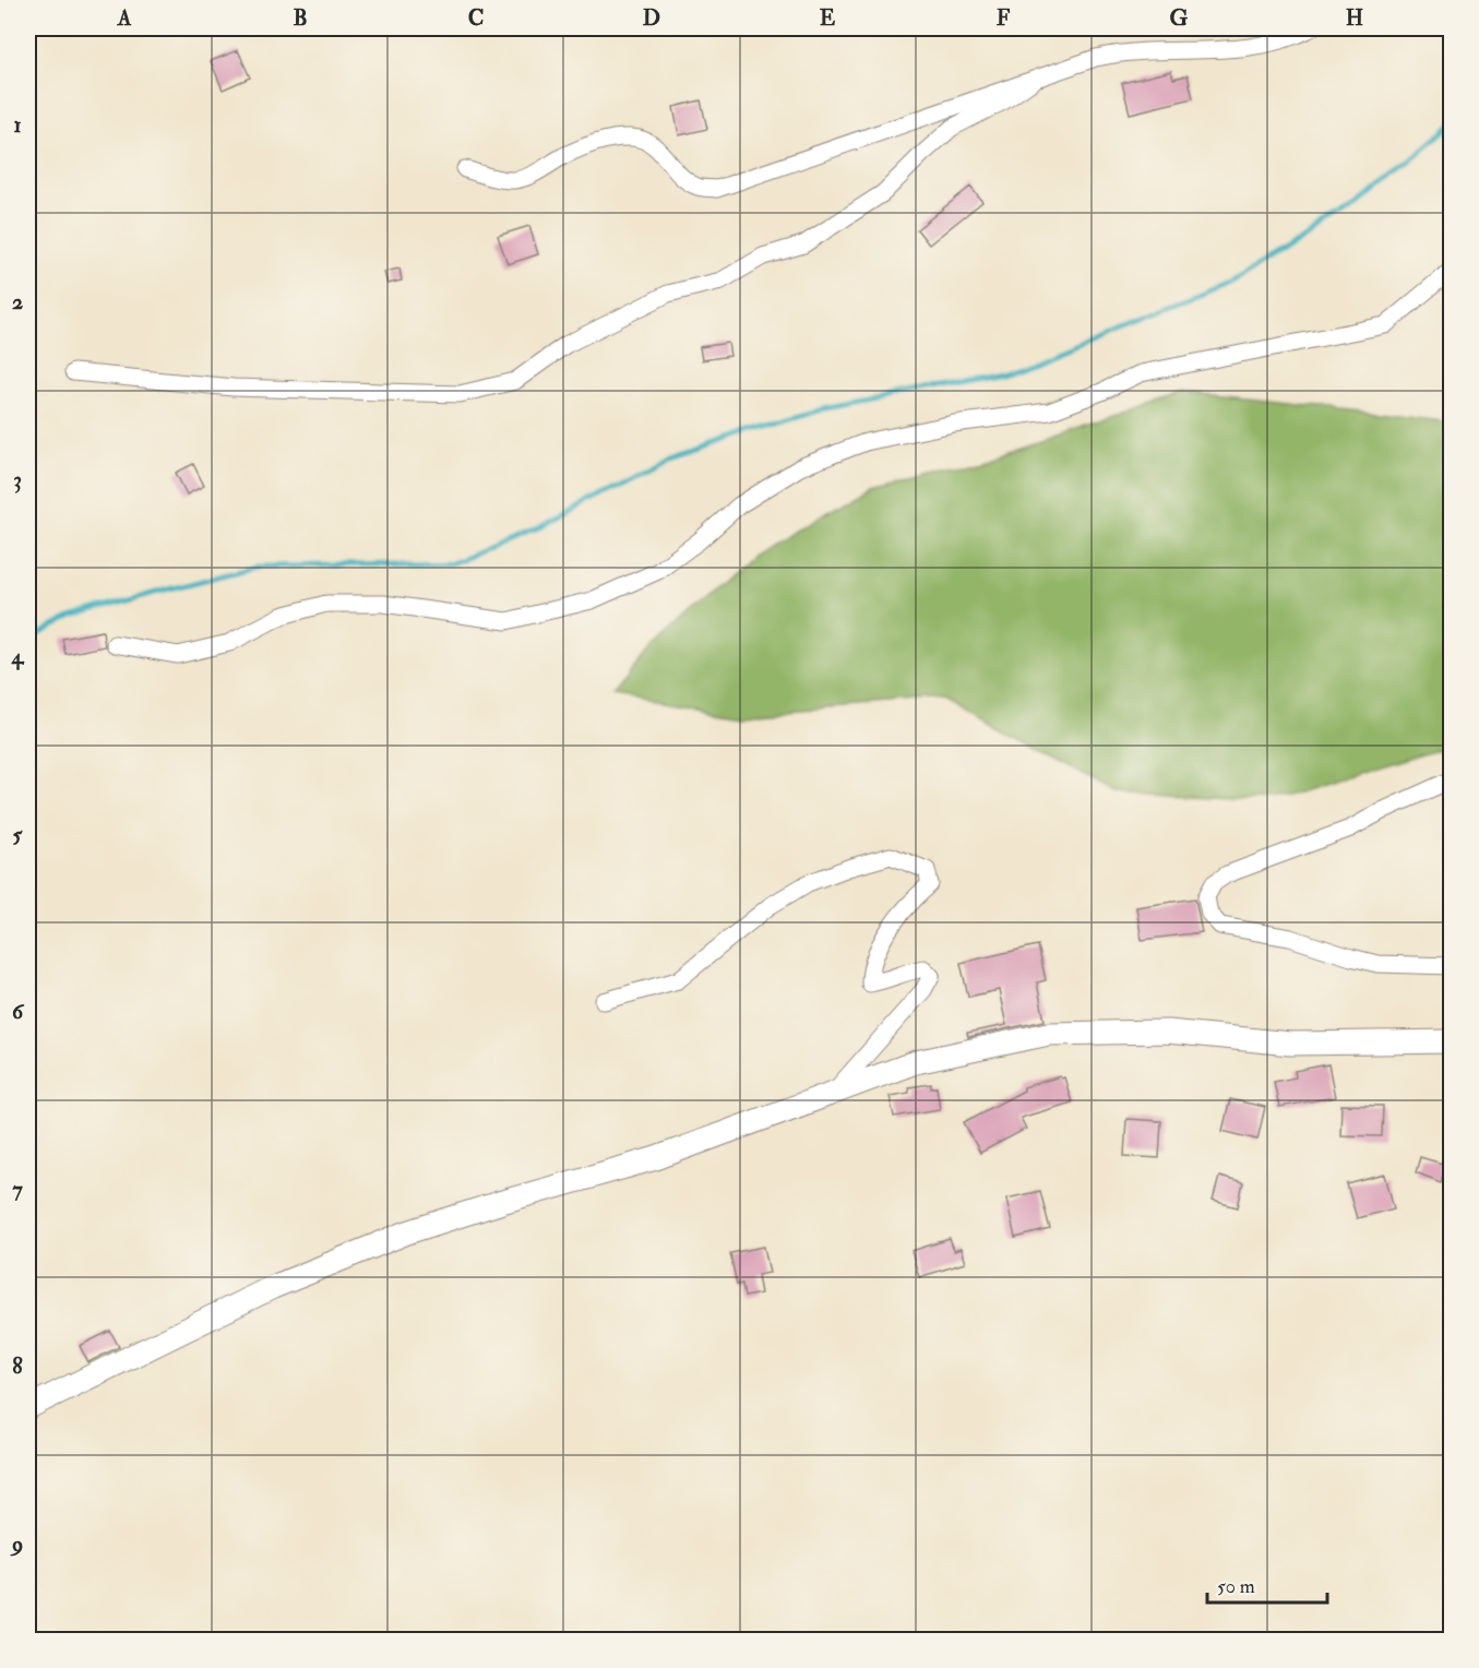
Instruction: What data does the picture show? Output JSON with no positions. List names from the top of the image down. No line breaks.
{"scale_bar":"50 m","grid":{"columns":["A","B","C","D","E","F","G","H"],"rows":["1","2","3","4","5","6","7","8","9"]}}
